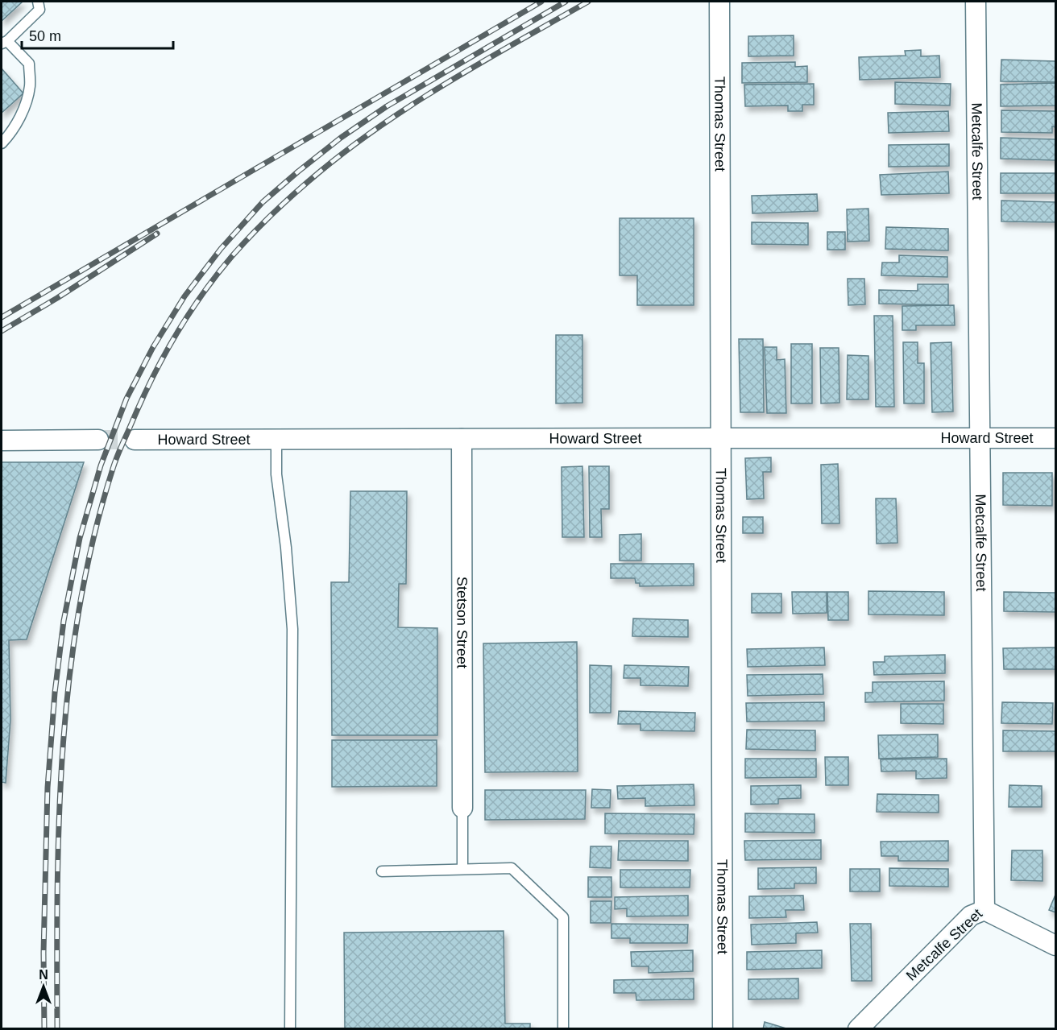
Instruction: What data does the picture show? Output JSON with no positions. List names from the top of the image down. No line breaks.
{"streets":{"street":["Thomas Street","Metcalfe Street","Howard Street","Stetson Street"]},"crossings":[["Thomas Street","Howard Street"],["Metcalfe Street","Howard Street"],["Howard Street","Stetson Street"]],"scale_bar":"50 m","north":"top"}
